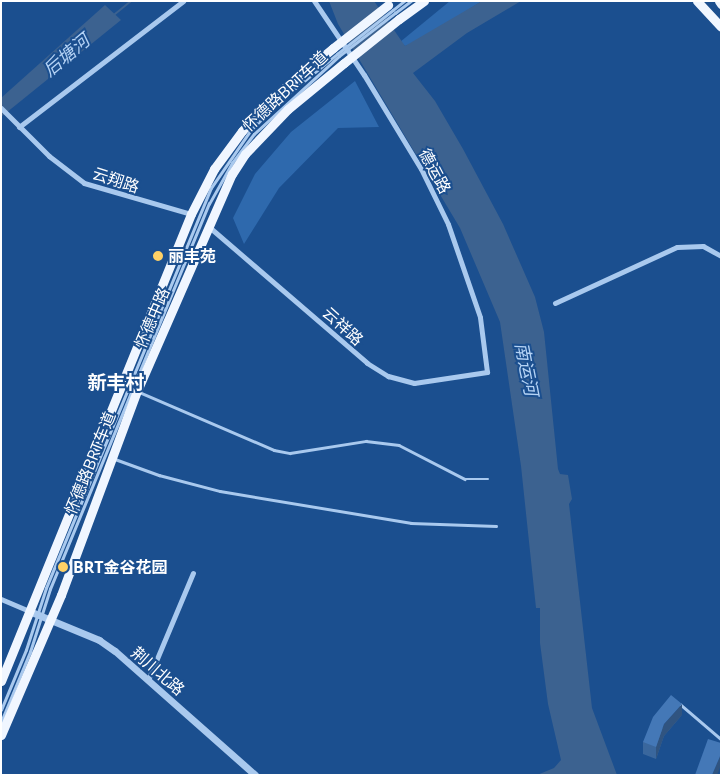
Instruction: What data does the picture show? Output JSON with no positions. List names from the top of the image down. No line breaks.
{"streets":{"main road":["怀德中路"],"street":["德运路","云翔路","云祥路","荆川北路"],"lane":["怀德路BRT车道"]},"crossings":[["怀德路BRT车道","怀德中路"],["怀德路BRT车道","荆川北路"],["德运路","云祥路"],["云翔路","怀德中路"],["怀德中路","云祥路"],["怀德中路","荆川北路"]],"districts":["新丰村"],"water":["后塘河","南运河"],"places":["丽丰苑","BRT金谷花园"]}
